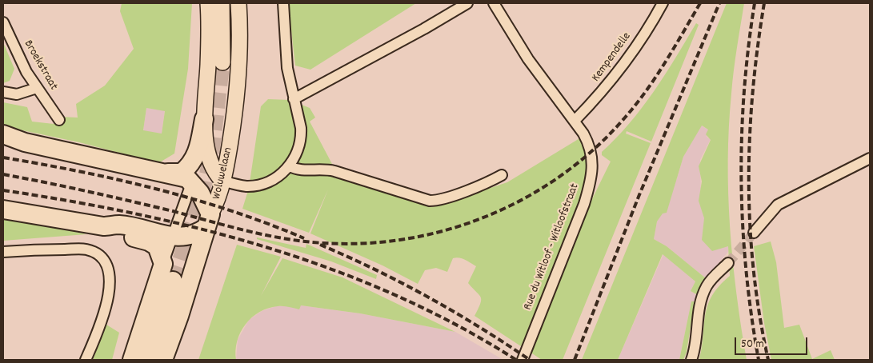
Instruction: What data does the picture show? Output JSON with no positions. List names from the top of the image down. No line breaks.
{"streets":{"highway":["Woluwelaan"],"street":["Kempendelle","Broekstraat","Rue du Witloof - Witloofstraat"]},"crossings":[["Kempendelle","Rue du Witloof - Witloofstraat"]],"scale_bar":"50 m"}
